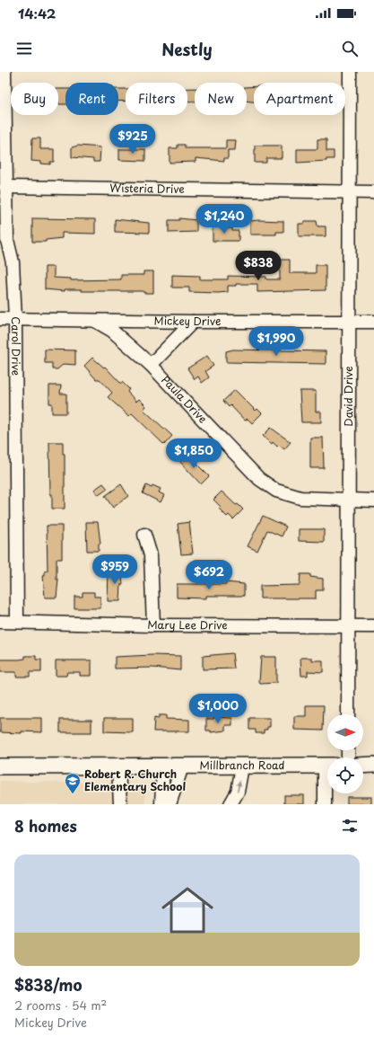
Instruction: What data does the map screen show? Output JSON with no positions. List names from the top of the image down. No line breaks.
{"streets":{"main road":["Millbranch Road"],"street":["Wisteria Drive","Mickey Drive","Carol Drive","David Drive","Paula Drive","Mary Lee Drive"]},"crossings":[["Wisteria Drive","Carol Drive"],["Wisteria Drive","David Drive"],["Mickey Drive","Carol Drive"],["Mickey Drive","David Drive"],["Mickey Drive","Paula Drive"],["Carol Drive","Mary Lee Drive"],["David Drive","Paula Drive"],["David Drive","Mary Lee Drive"]],"places":{"school or university":["Robert R. Church Elementary School"]},"north":"right","page":{"status":"14:42","header":"Nestly","chip":["Buy","Rent","Filters","New","Apartment"],"price":["$925","$1,240","$838","$1,990","$1,850","$959","$692","$1,000"],"heading":"8 homes","list":[{"name":"$838/mo","note":"2 rooms · 54 m² · Mickey Drive"}]}}
